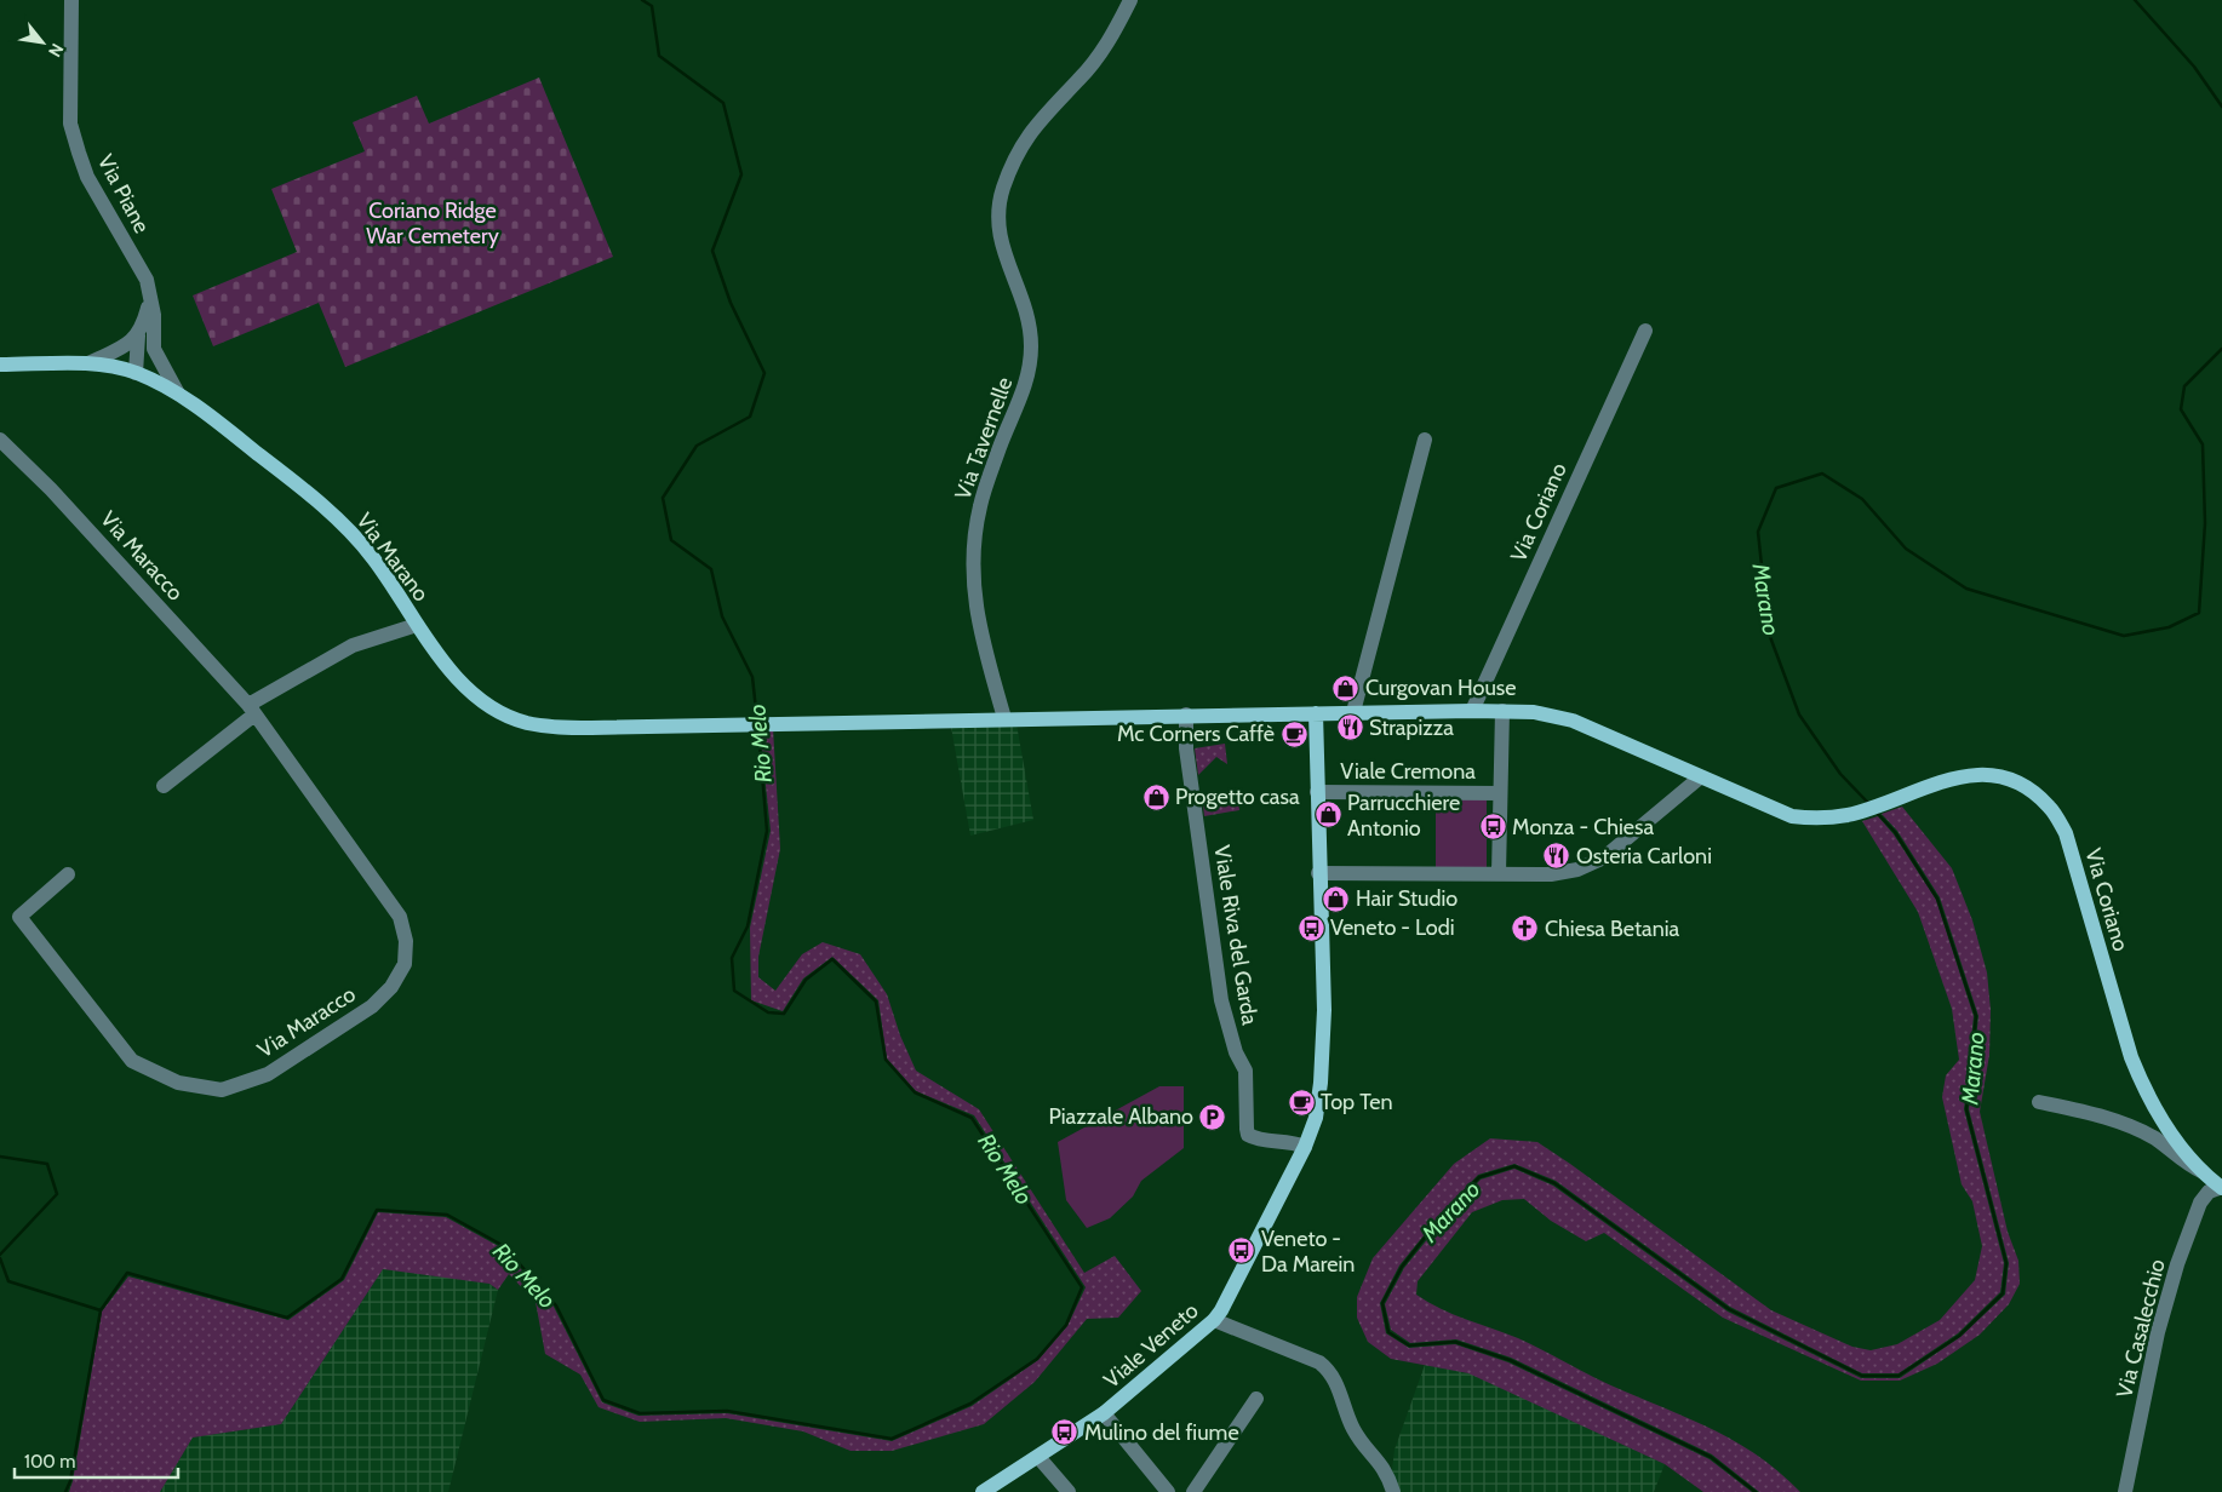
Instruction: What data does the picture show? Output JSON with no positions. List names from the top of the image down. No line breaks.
{"streets":{"main road":["Via Coriano","Via Marano","Viale Veneto"],"street":["Via Piane","Via Tavernelle","Via Maracco","Viale Cremona","Viale Riva del Garda","Via Casalecchio"]},"crossings":[["Via Piane","Via Marano"],["Via Tavernelle","Via Marano"],["Via Coriano","Via Marano"],["Via Coriano","Via Casalecchio"],["Via Coriano","Viale Veneto"],["Via Marano","Viale Riva del Garda"],["Via Marano","Viale Veneto"],["Viale Cremona","Viale Veneto"],["Viale Riva del Garda","Viale Veneto"]],"water":["Marano","Rio Melo"],"parks":["Coriano Ridge War Cemetery"],"places":{"shop":["Curgovan House","Progetto casa","Parrucchiere Antonio","Hair Studio"],"restaurant":["Strapizza","Osteria Carloni"],"cafe":["Mc Corners Caffè","Top Ten"],"bus stop":["Monza - Chiesa","Veneto - Lodi","Veneto - Da Marein","Mulino del fiume"],"church":["Chiesa Betania"],"parking":["Piazzale Albano"]},"scale_bar":"100 m","north":"bottom right"}
